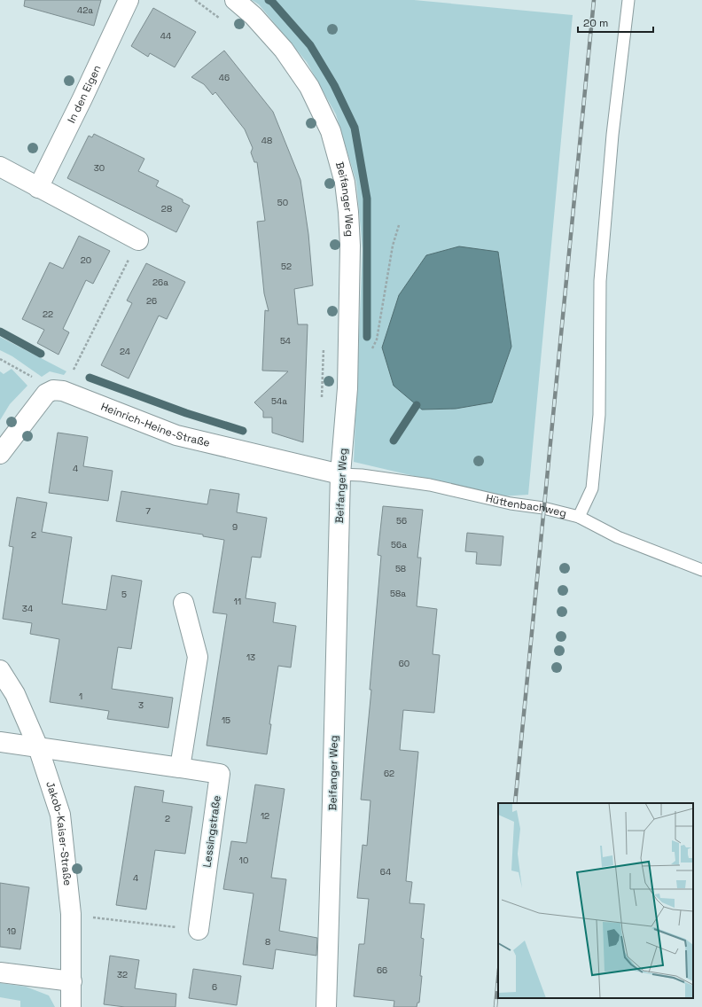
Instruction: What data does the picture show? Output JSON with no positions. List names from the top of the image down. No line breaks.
{"streets":{"street":["In den Eigen","Beifanger Weg","Heinrich-Heine-Straße","Lessingstraße","Jakob-Kaiser-Straße"],"lane":["Hüttenbachweg"]},"crossings":[["Beifanger Weg","Heinrich-Heine-Straße"],["Beifanger Weg","Hüttenbachweg"],["Heinrich-Heine-Straße","Hüttenbachweg"],["Lessingstraße","Jakob-Kaiser-Straße"]],"house_numbers":["42a","44","46","48","30","50","28","20","52","26a","26","22","54","24","54a","4","7","56","9","2","56a","58","58a","5","11","34","13","60","1","3","15","62","12","2","10","64","4","19","8","66","32","6"],"scale_bar":"20 m"}
